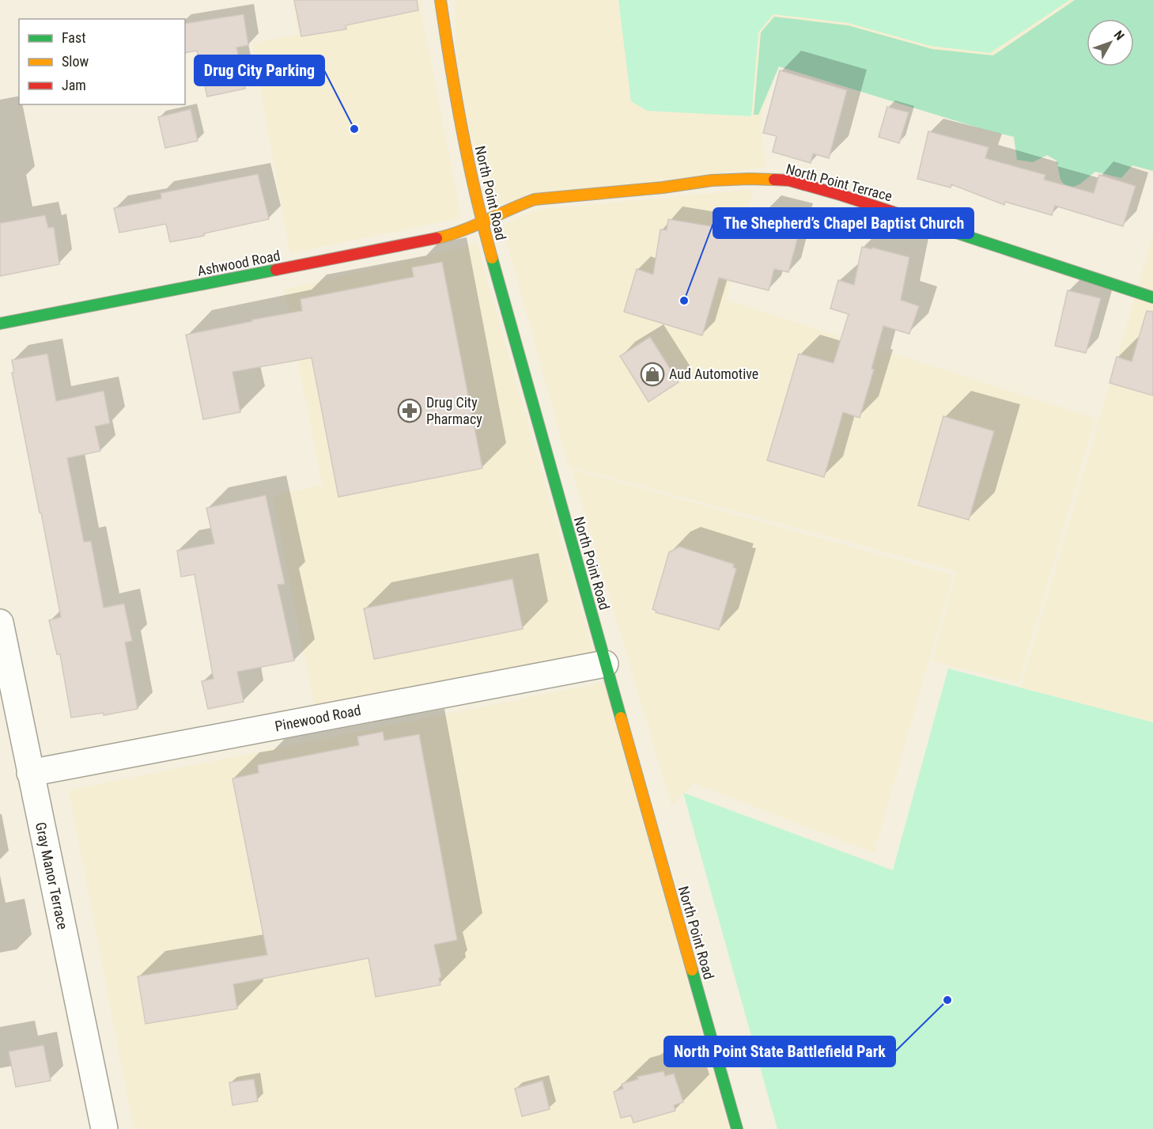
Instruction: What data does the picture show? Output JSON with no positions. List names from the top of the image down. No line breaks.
{"streets":{"street":["North Point Terrace","North Point Road","Ashwood Road","Pinewood Road","Gray Manor Terrace"]},"crossings":[["North Point Terrace","North Point Road"],["North Point Terrace","Ashwood Road"],["North Point Road","Ashwood Road"],["North Point Road","Pinewood Road"],["Pinewood Road","Gray Manor Terrace"]],"places":{"other":["Drug City Parking","The Shepherd’s Chapel Baptist Church","North Point State Battlefield Park"],"shop":["Aud Automotive"],"pharmacy":["Drug City Pharmacy"]},"legend":["Fast","Slow","Jam"],"north":"top right"}
